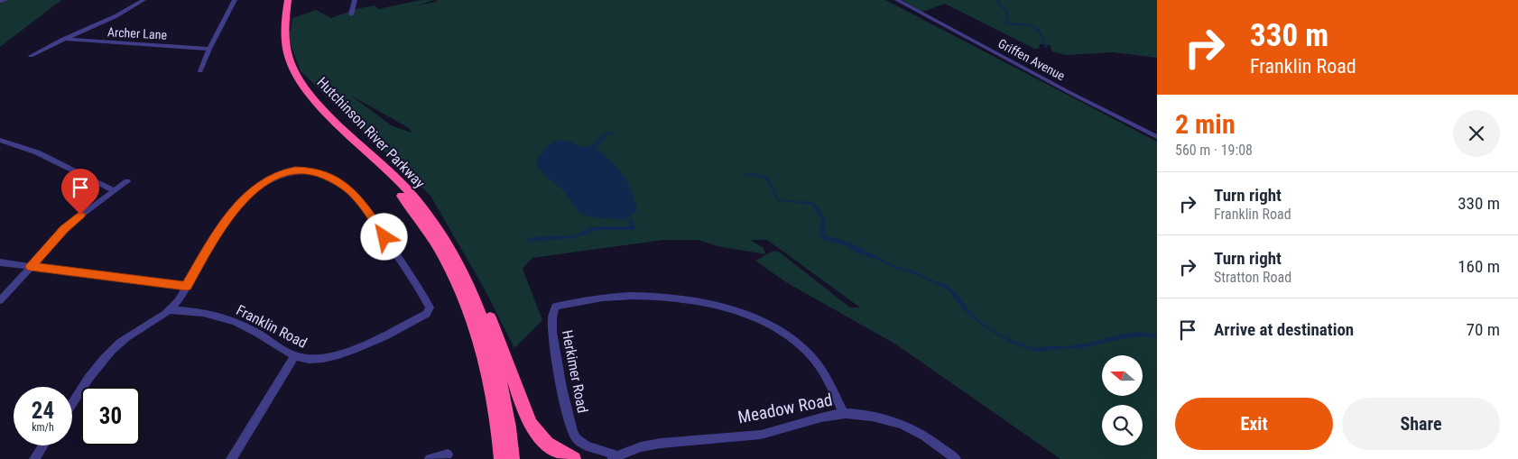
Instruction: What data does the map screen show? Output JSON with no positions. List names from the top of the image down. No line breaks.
{"streets":{"highway":["Hutchinson River Parkway"],"street":["Archer Lane","Griffen Avenue","Franklin Road","Herkimer Road","Meadow Road"]},"crossings":[["Herkimer Road","Meadow Road"]],"north":"left","page":{"turn":["330 m","Franklin Road"],"heading":["2 min","560 m · 19:08"],"list":[{"name":"Turn right","note":"Franklin Road","value":"330 m"},{"name":"Turn right","note":"Stratton Road","value":"160 m"},{"name":"Arrive at destination","value":"70 m"}],"speed":"24 km/h","limit":"30","buttons":["Exit","Share"]}}
